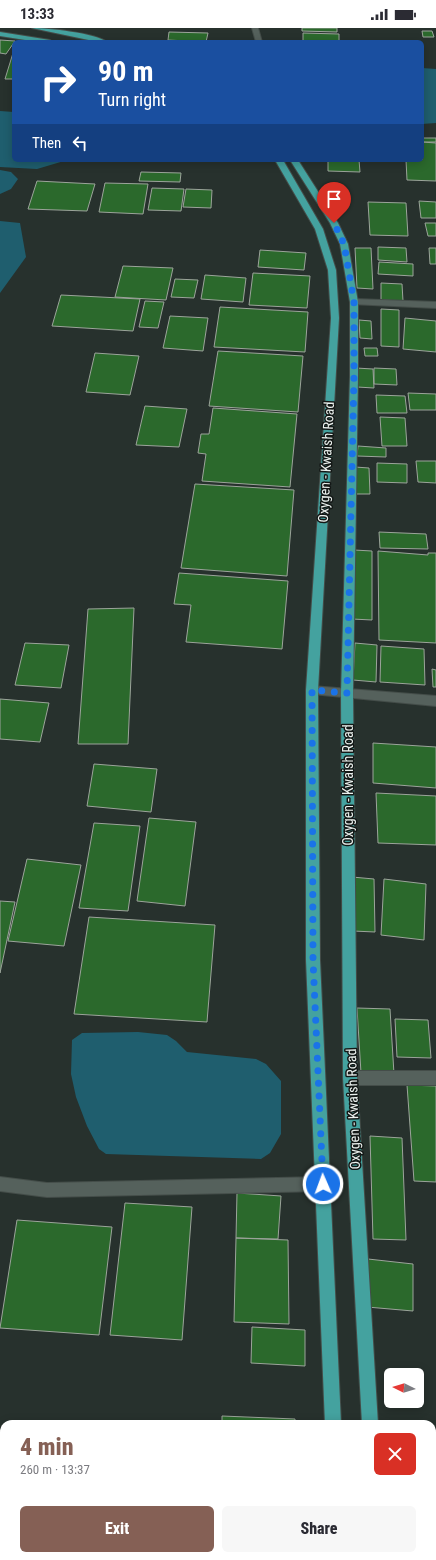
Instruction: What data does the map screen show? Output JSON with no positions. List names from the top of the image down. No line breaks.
{"streets":{"main road":["Oxygen - Kwaish Road"]},"north":"left","page":{"status":"13:33","turn":["90 m","Turn right"],"then":"Then","heading":["4 min","260 m · 13:37"],"buttons":["Exit","Share"]}}
